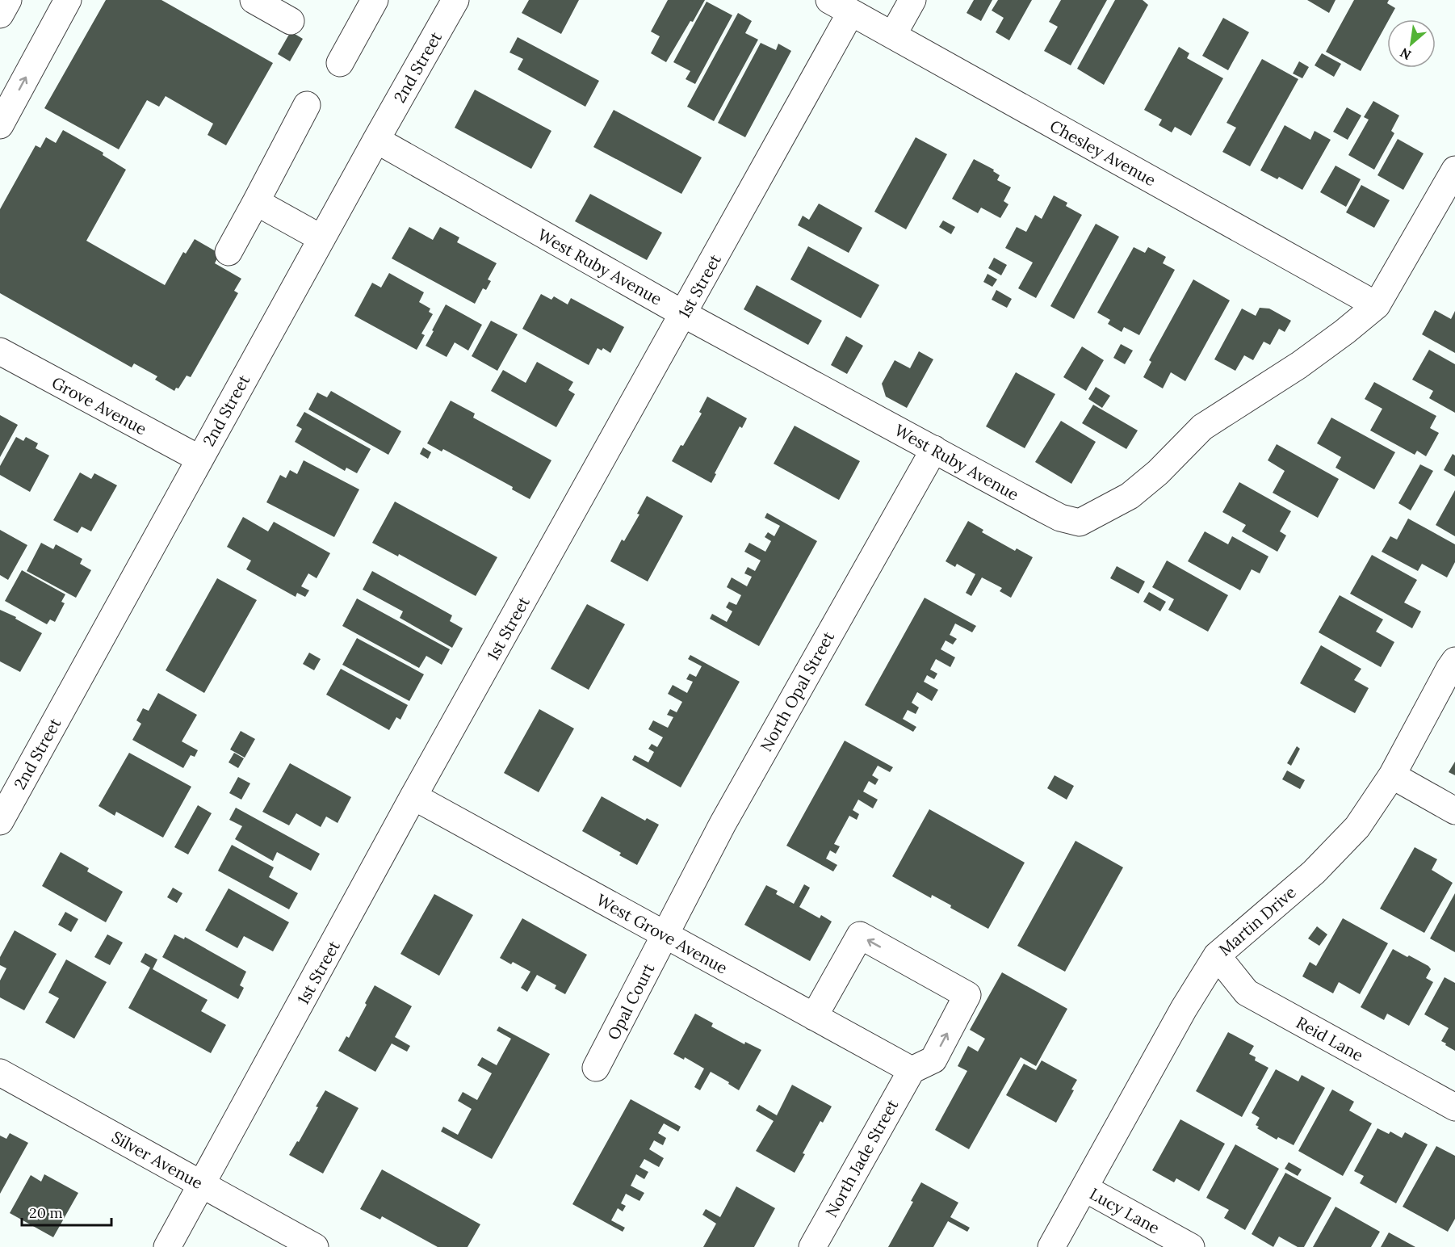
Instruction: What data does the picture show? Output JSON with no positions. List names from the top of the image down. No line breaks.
{"streets":{"street":["2nd Street","Chesley Avenue","West Ruby Avenue","1st Street","Grove Avenue","North Opal Street","Martin Drive","West Grove Avenue","Opal Court","Reid Lane","North Jade Street","Silver Avenue","Lucy Lane"]},"crossings":[["2nd Street","West Ruby Avenue"],["2nd Street","Grove Avenue"],["Chesley Avenue","West Ruby Avenue"],["Chesley Avenue","1st Street"],["West Ruby Avenue","1st Street"],["West Ruby Avenue","North Opal Street"],["1st Street","West Grove Avenue"],["1st Street","Silver Avenue"],["North Opal Street","West Grove Avenue"],["North Opal Street","Opal Court"],["Martin Drive","Reid Lane"],["Martin Drive","Lucy Lane"],["West Grove Avenue","Opal Court"],["West Grove Avenue","North Jade Street"]],"scale_bar":"20 m","north":"bottom left"}
